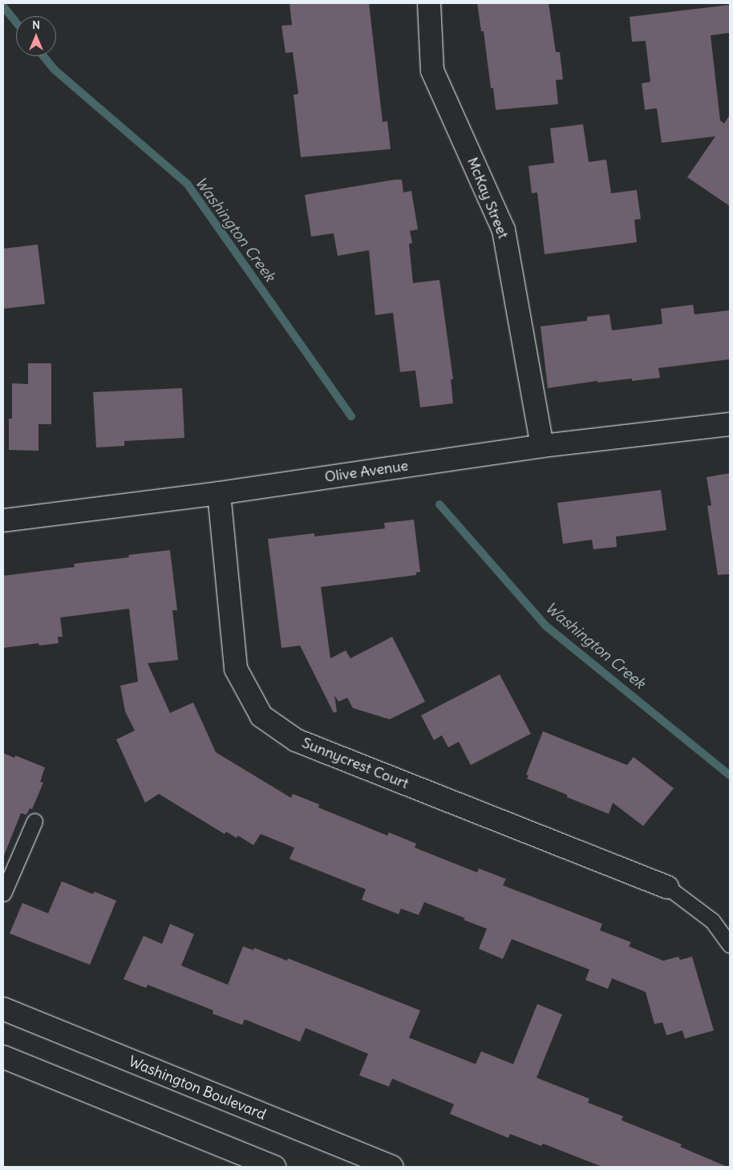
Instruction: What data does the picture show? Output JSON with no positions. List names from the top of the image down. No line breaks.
{"streets":{"street":["McKay Street","Olive Avenue","Sunnycrest Court","Washington Boulevard"]},"crossings":[["McKay Street","Olive Avenue"],["Olive Avenue","Sunnycrest Court"]],"water":["Washington Creek"],"north":"top"}
